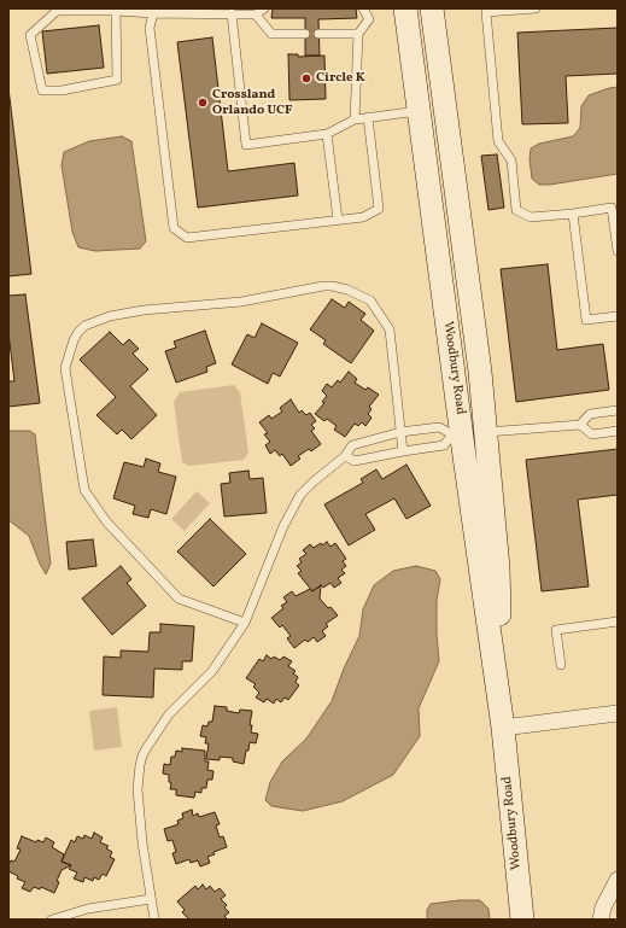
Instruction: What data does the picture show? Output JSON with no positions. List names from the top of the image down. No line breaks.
{"streets":{"street":["Woodbury Road"]},"places":["Circle K","Crossland Orlando UCF"]}
